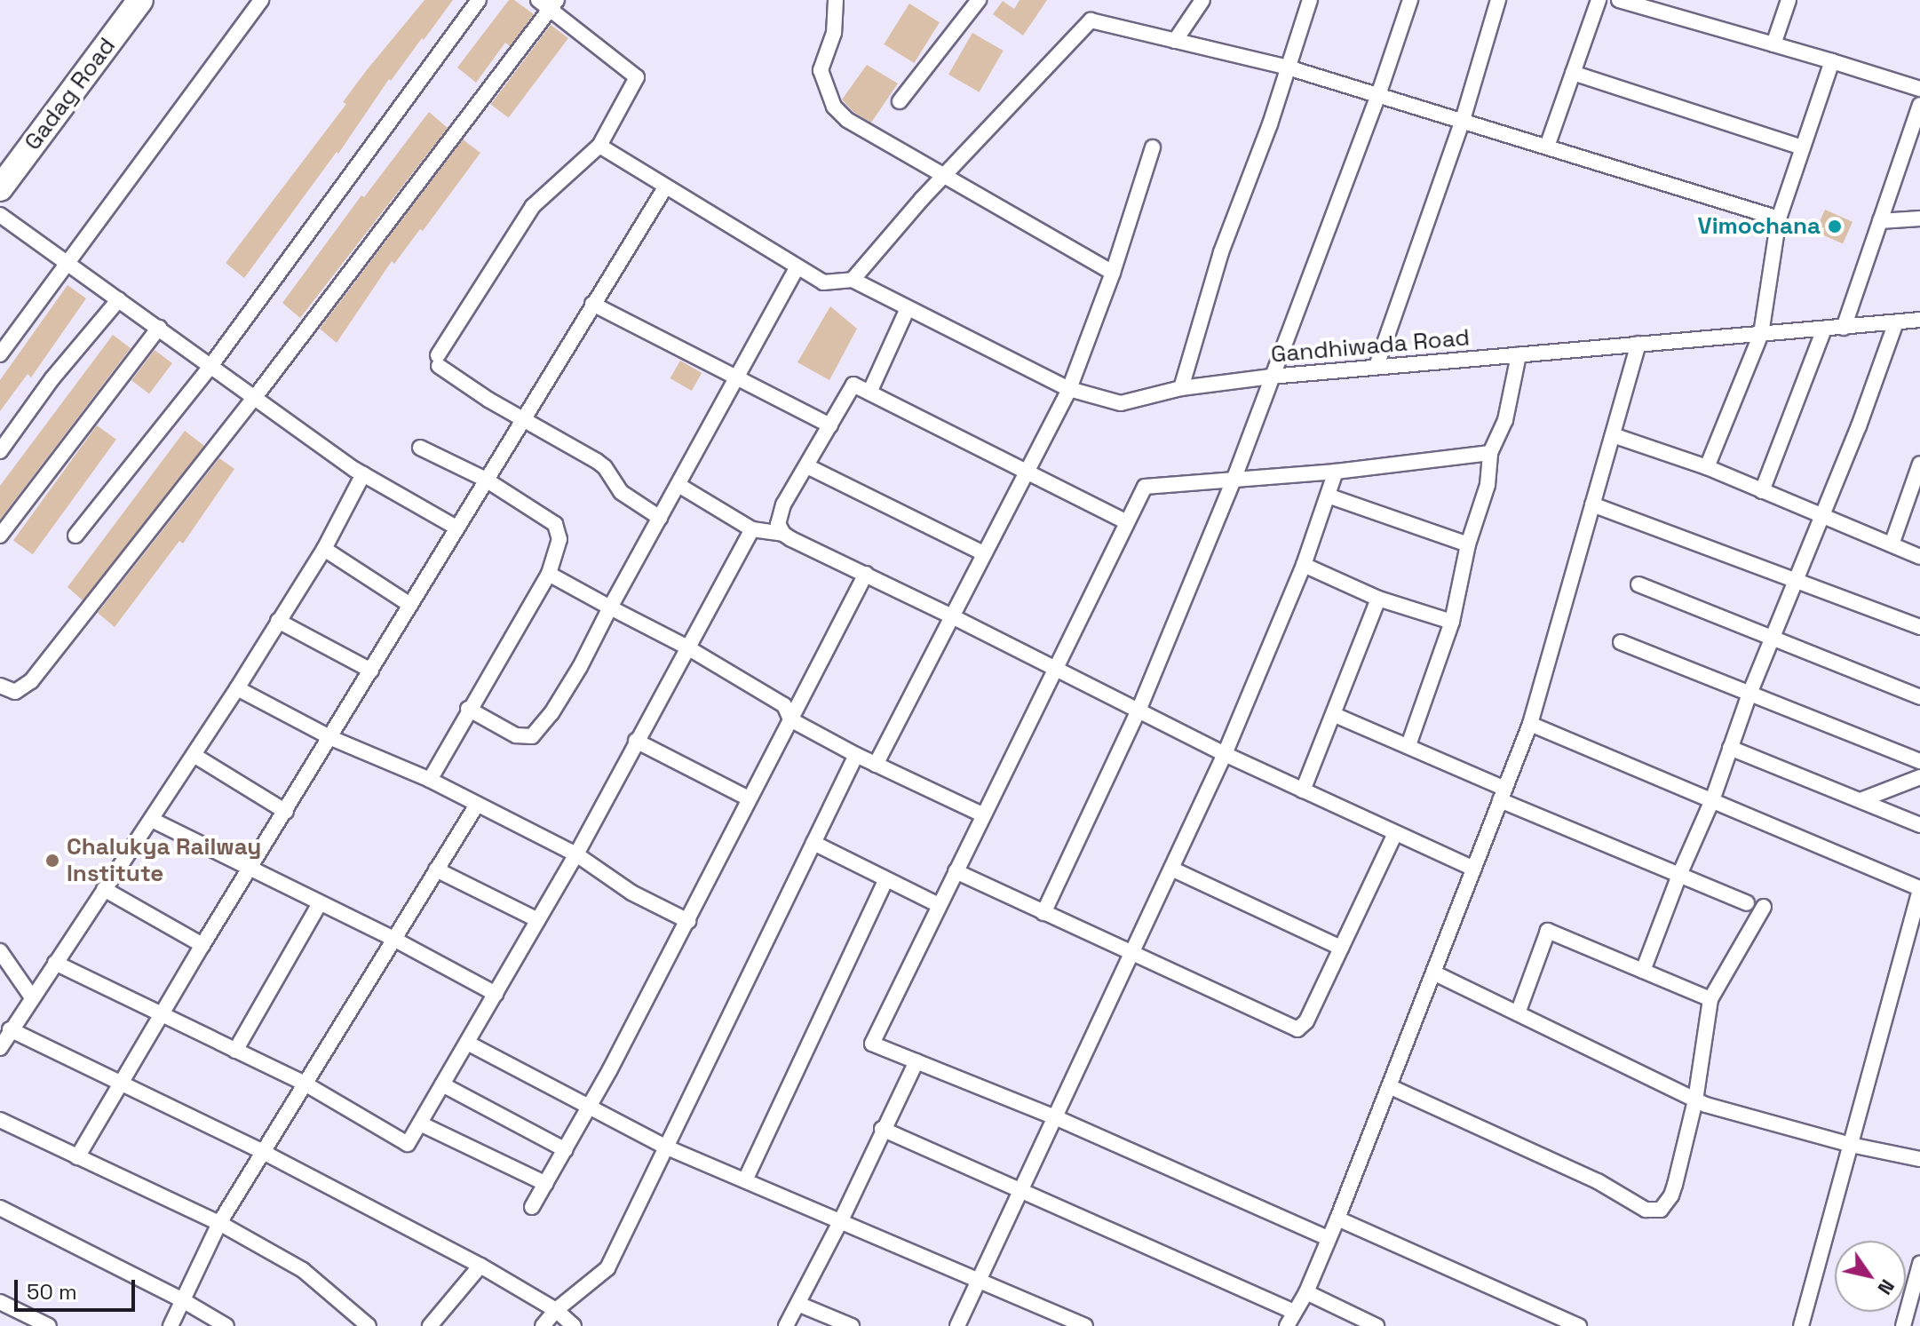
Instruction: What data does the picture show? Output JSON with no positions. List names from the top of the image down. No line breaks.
{"streets":{"highway":["Gadag Road"],"street":["Gandhiwada Road"]},"places":["Vimochana","Chalukya Railway Institute"],"scale_bar":"50 m","north":"bottom right"}
